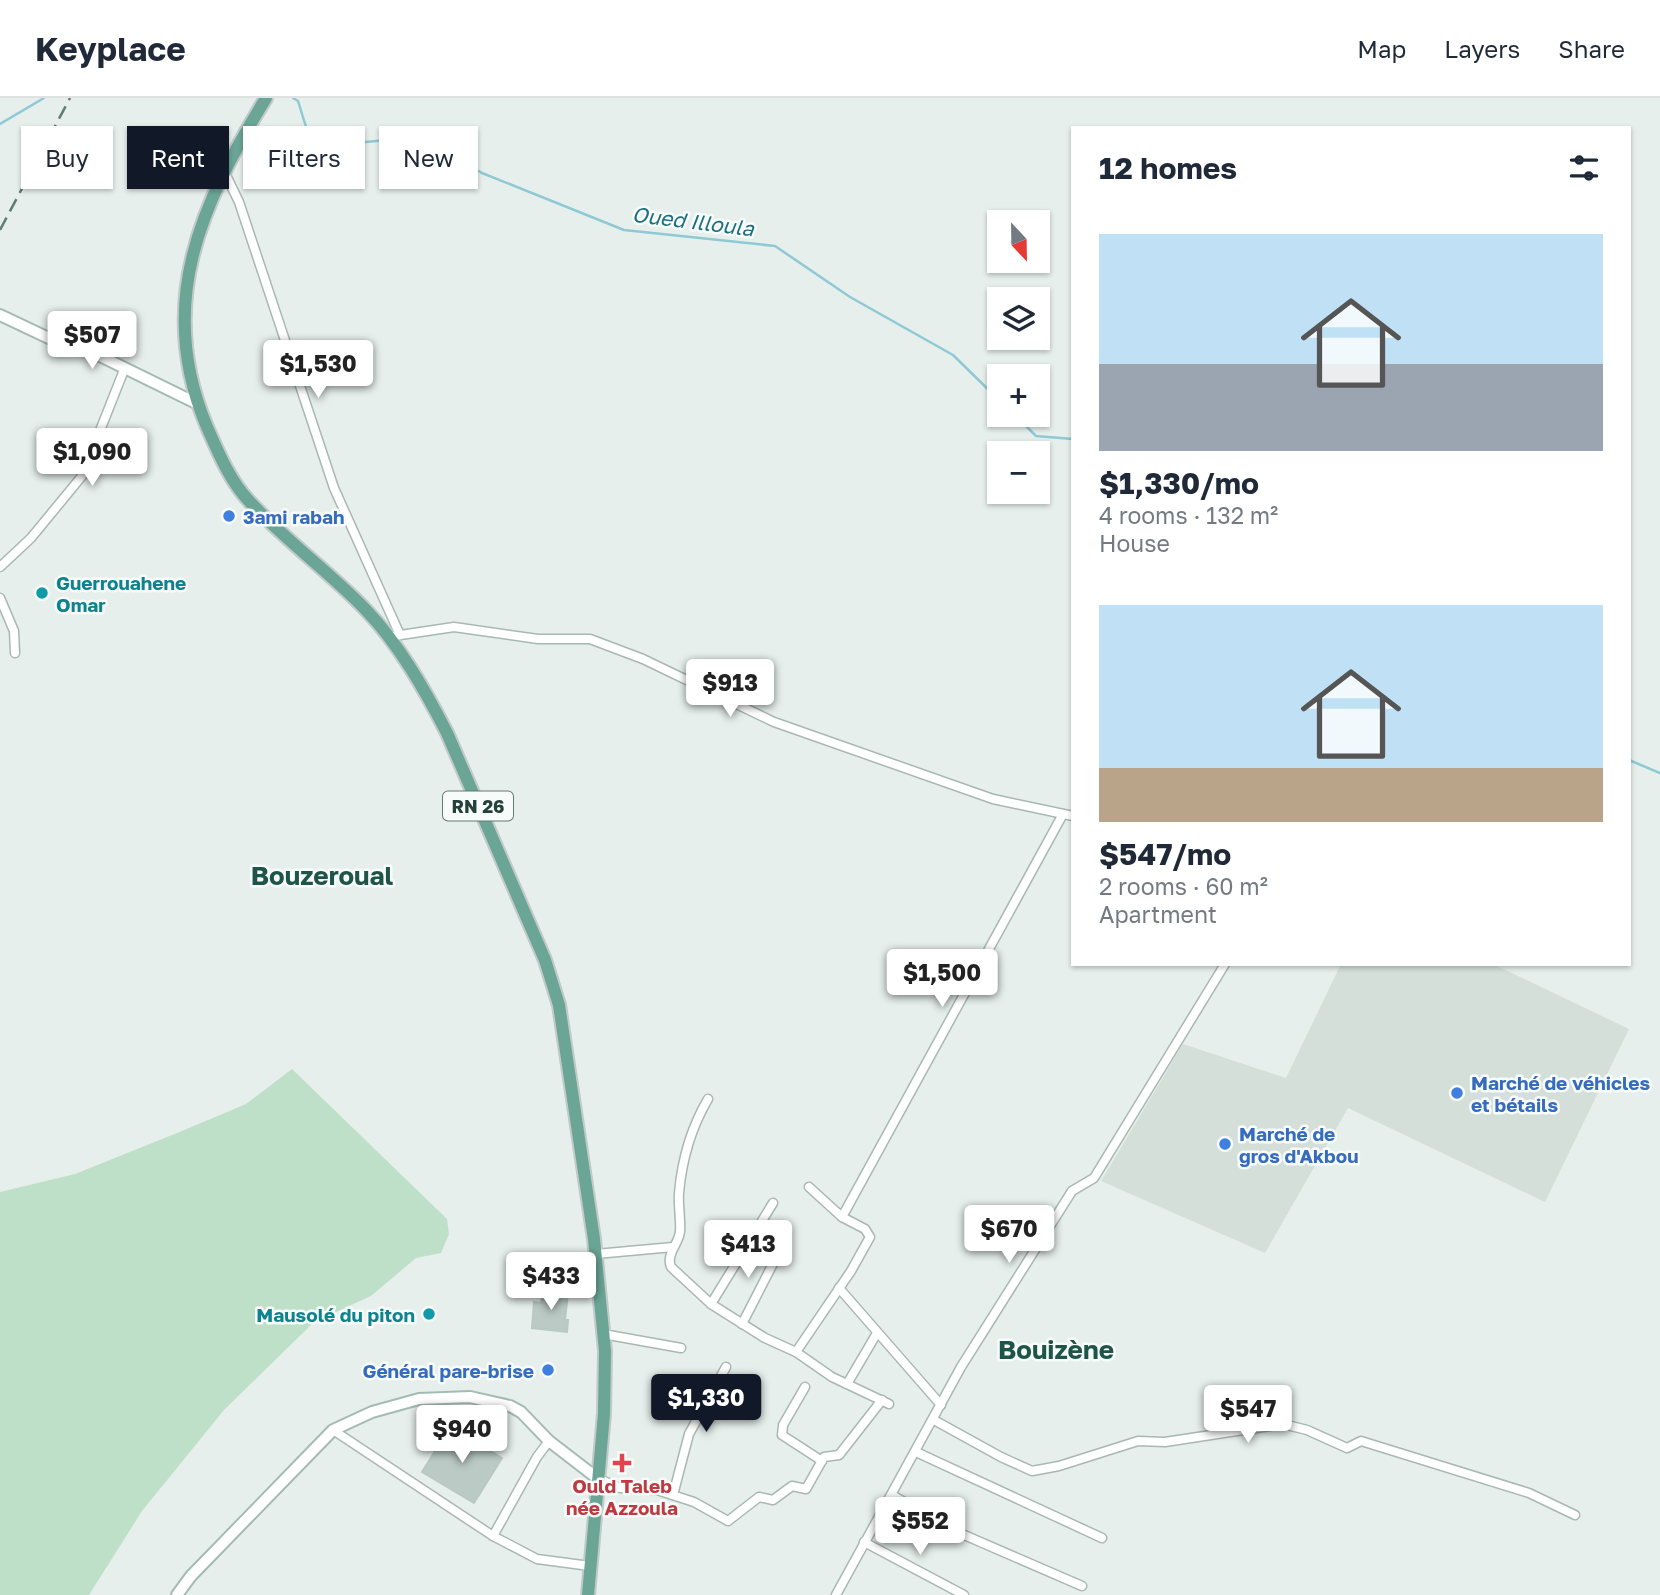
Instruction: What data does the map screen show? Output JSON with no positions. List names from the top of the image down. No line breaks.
{"streets":{"main road":["RN 26"]},"districts":["Bouzeroual","Bouizène"],"water":["Oued Illoula"],"places":{"other":["3ami rabah","Guerrouahene Omar","Marché de véhicles et bétails","Marché de gros d'Akbou","Mausolé du piton","Général pare-brise"],"health":["Ould Taleb née Azzoula"]},"north":"bottom","page":{"header":"Keyplace","nav":["Map","Layers","Share"],"chip":["Buy","Rent","Filters","New"],"heading":"12 homes","map_buttons":["+","−"],"list":[{"name":"$1,330/mo","note":"4 rooms · 132 m² · House"},{"name":"$547/mo","note":"2 rooms · 60 m² · Apartment"}],"price":["$507","$1,530","$1,090","$913","$1,500","$670","$413","$433","$1,330","$547","$940","$552"]}}
